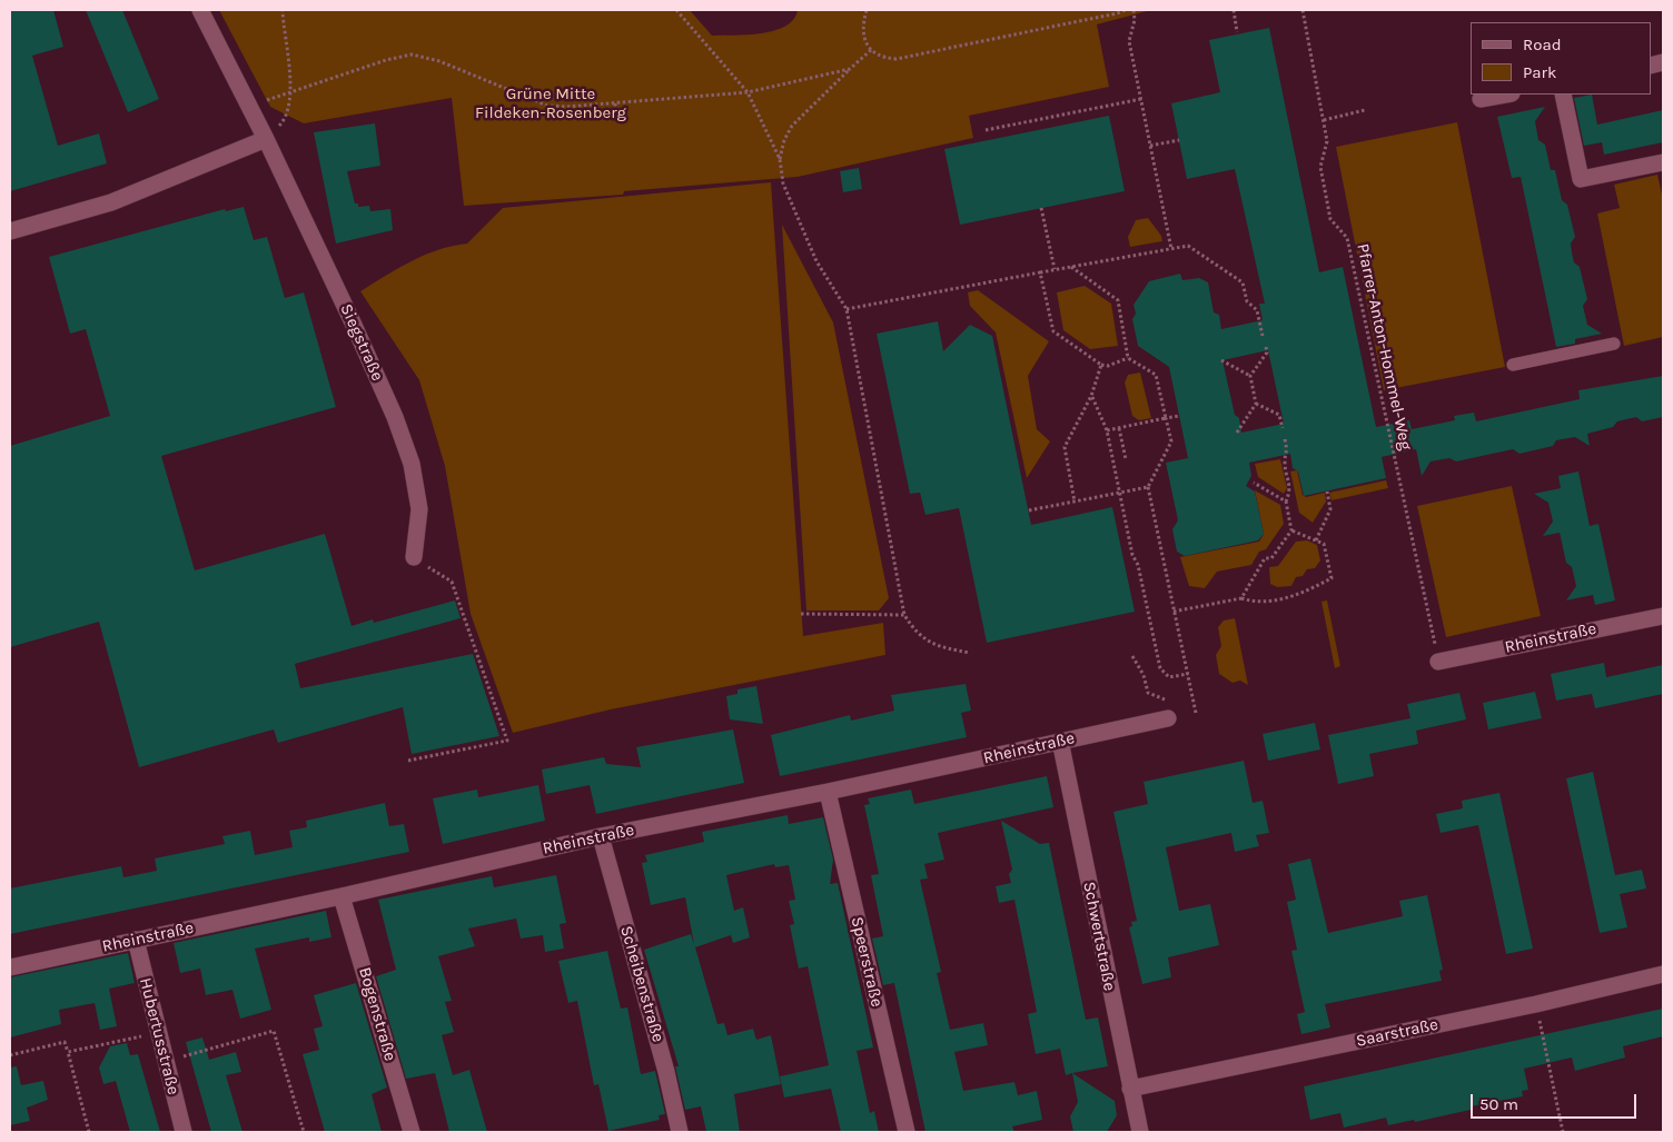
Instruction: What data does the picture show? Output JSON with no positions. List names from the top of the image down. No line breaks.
{"streets":{"street":["Siegstraße","Rheinstraße","Schwertstraße","Speerstraße","Scheibenstraße","Bogenstraße","Saarstraße","Hubertusstraße"],"path":["Pfarrer-Anton-Hommel-Weg"]},"crossings":[["Pfarrer-Anton-Hommel-Weg","Rheinstraße"],["Rheinstraße","Schwertstraße"],["Rheinstraße","Speerstraße"],["Rheinstraße","Scheibenstraße"],["Rheinstraße","Bogenstraße"],["Rheinstraße","Hubertusstraße"],["Schwertstraße","Saarstraße"]],"parks":["Grüne Mitte Fildeken-Rosenberg"],"legend":["Road","Park"],"scale_bar":"50 m"}
